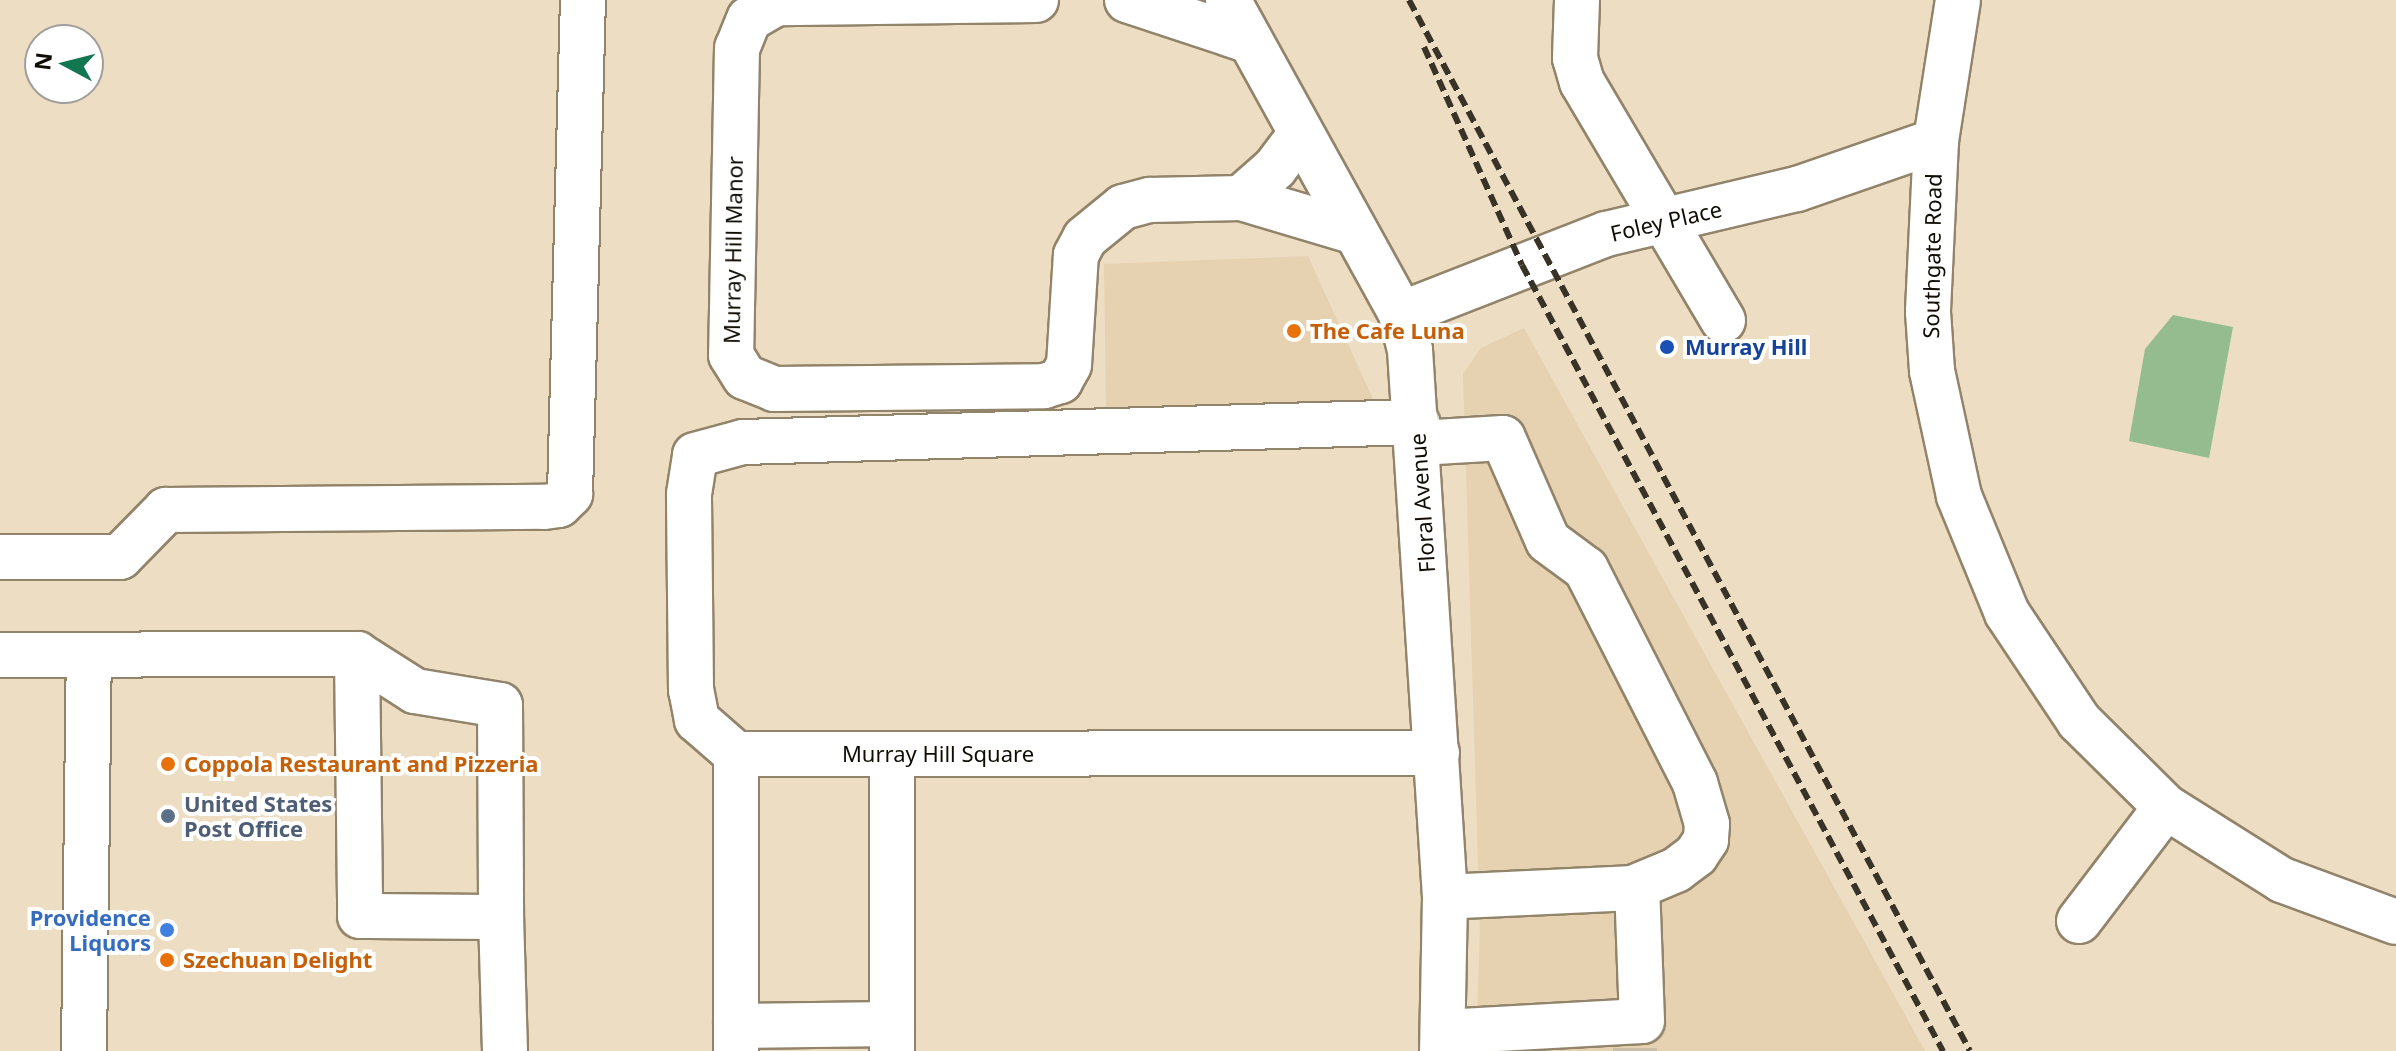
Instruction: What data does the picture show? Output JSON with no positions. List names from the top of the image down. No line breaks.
{"streets":{"street":["Foley Place","Murray Hill Manor","Southgate Road","Floral Avenue","Murray Hill Square"]},"crossings":[["Foley Place","Southgate Road"],["Foley Place","Floral Avenue"],["Murray Hill Manor","Floral Avenue"],["Floral Avenue","Murray Hill Square"]],"places":["The Cafe Luna","Murray Hill","Coppola Restaurant and Pizzeria","United States Post Office","Providence Liquors","Szechuan Delight"],"north":"left"}
